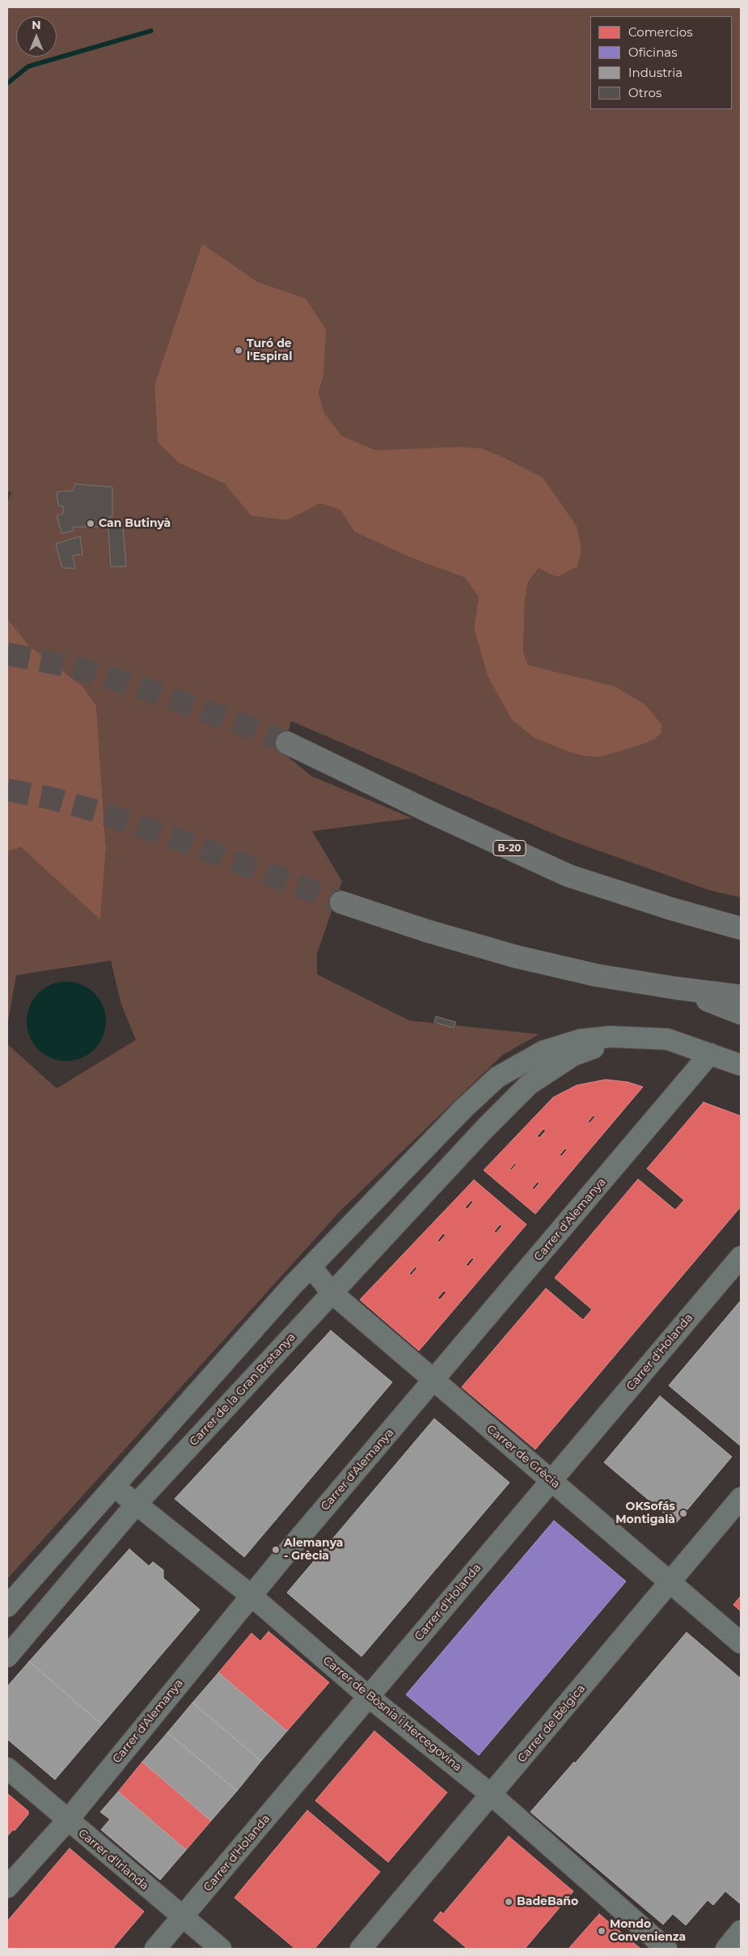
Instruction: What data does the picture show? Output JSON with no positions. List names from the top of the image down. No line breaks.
{"streets":{"highway":["B-20"],"street":["Carrer d'Alemanya","Carrer d'Holanda","Carrer de la Gran Bretanya","Carrer de Grècia","Carrer de Bòsnia i Hercegovina","Carrer de Bèlgica","Carrer d'Irlanda"]},"crossings":[["Carrer d'Alemanya","Carrer de la Gran Bretanya"],["Carrer d'Alemanya","Carrer de Grècia"],["Carrer d'Alemanya","Carrer de Bòsnia i Hercegovina"],["Carrer d'Alemanya","Carrer d'Irlanda"],["Carrer d'Holanda","Carrer de Grècia"],["Carrer d'Holanda","Carrer de Bòsnia i Hercegovina"],["Carrer d'Holanda","Carrer d'Irlanda"],["Carrer de la Gran Bretanya","Carrer de Grècia"],["Carrer de la Gran Bretanya","Carrer de Bòsnia i Hercegovina"],["Carrer de Grècia","Carrer de Bèlgica"],["Carrer de Bòsnia i Hercegovina","Carrer de Bèlgica"]],"places":["Turó de l'Espiral","Can Butinyà","OKSofás Montigalà","Alemanya - Grècia","BadeBaño","Mondo Convenienza"],"legend":["Comercios","Oficinas","Industria","Otros"],"north":"top"}
